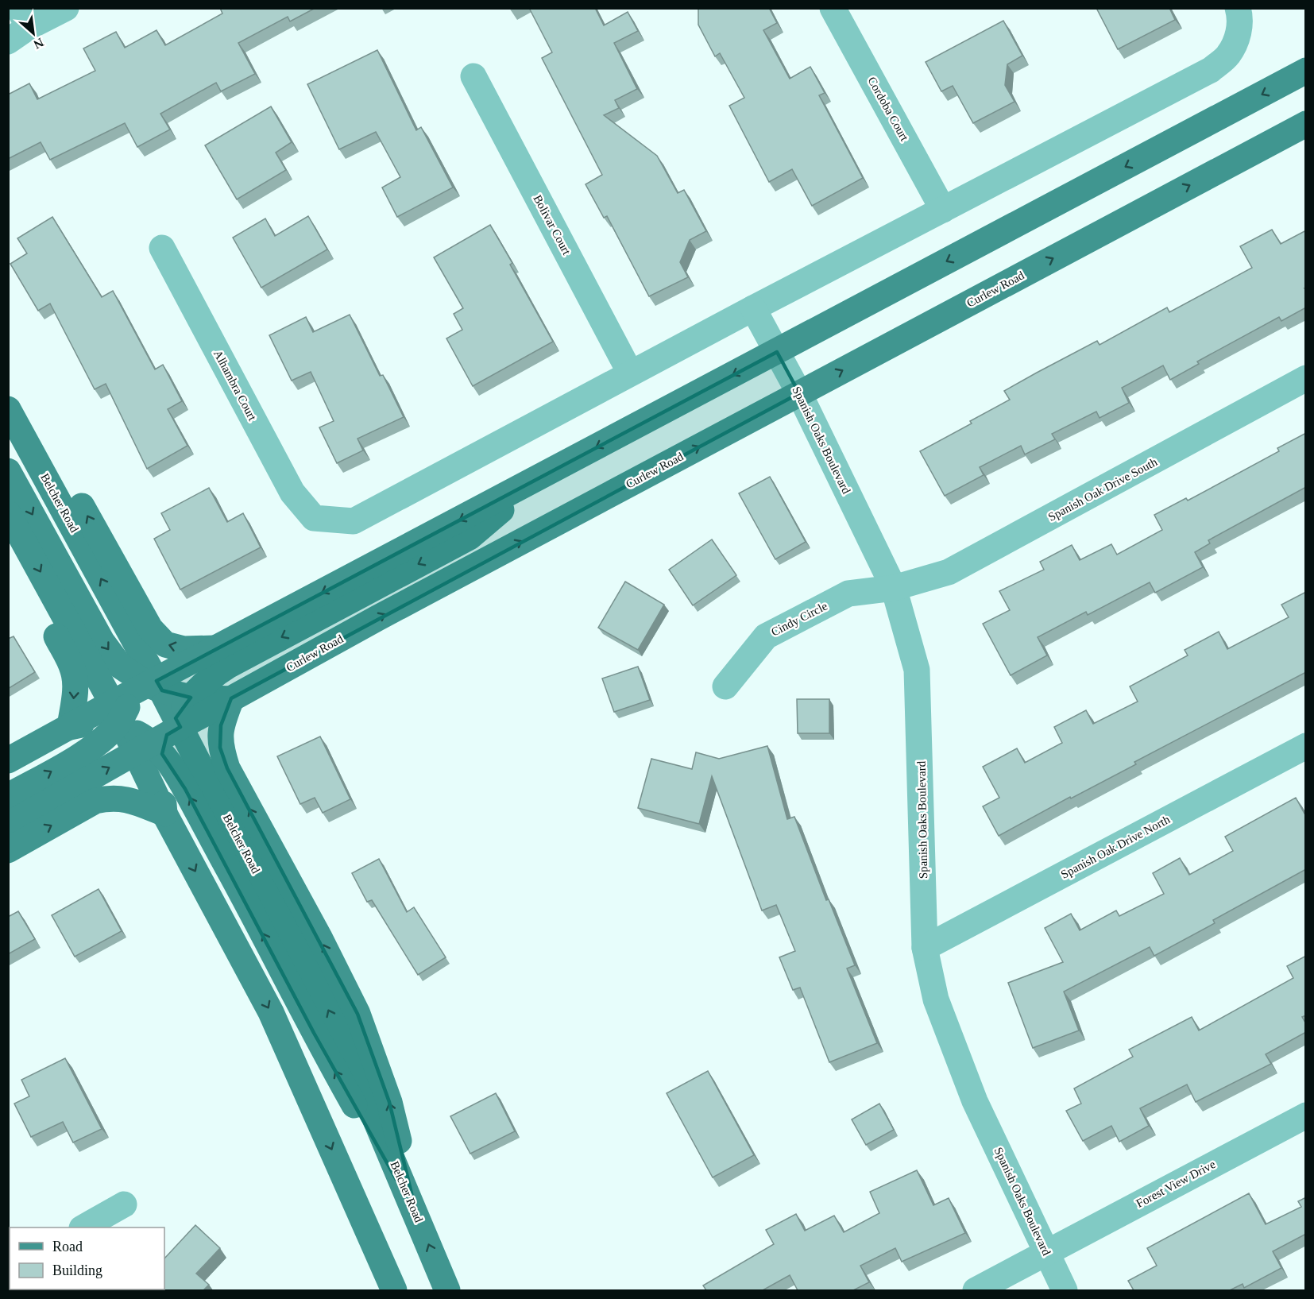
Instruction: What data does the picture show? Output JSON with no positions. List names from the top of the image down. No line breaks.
{"streets":{"main road":["Curlew Road","Belcher Road"],"street":["Cordoba Court","Bolivar Court","Alhambra Court","Spanish Oaks Boulevard","Spanish Oak Drive South","Cindy Circle","Spanish Oak Drive North","Forest View Drive"]},"crossings":[["Bolivar Court","Alhambra Court"],["Curlew Road","Spanish Oaks Boulevard"],["Curlew Road","Belcher Road"],["Spanish Oaks Boulevard","Spanish Oak Drive South"],["Spanish Oaks Boulevard","Cindy Circle"],["Spanish Oaks Boulevard","Spanish Oak Drive North"],["Spanish Oaks Boulevard","Forest View Drive"],["Spanish Oak Drive South","Cindy Circle"]],"legend":["Road","Building"],"north":"bottom right"}
